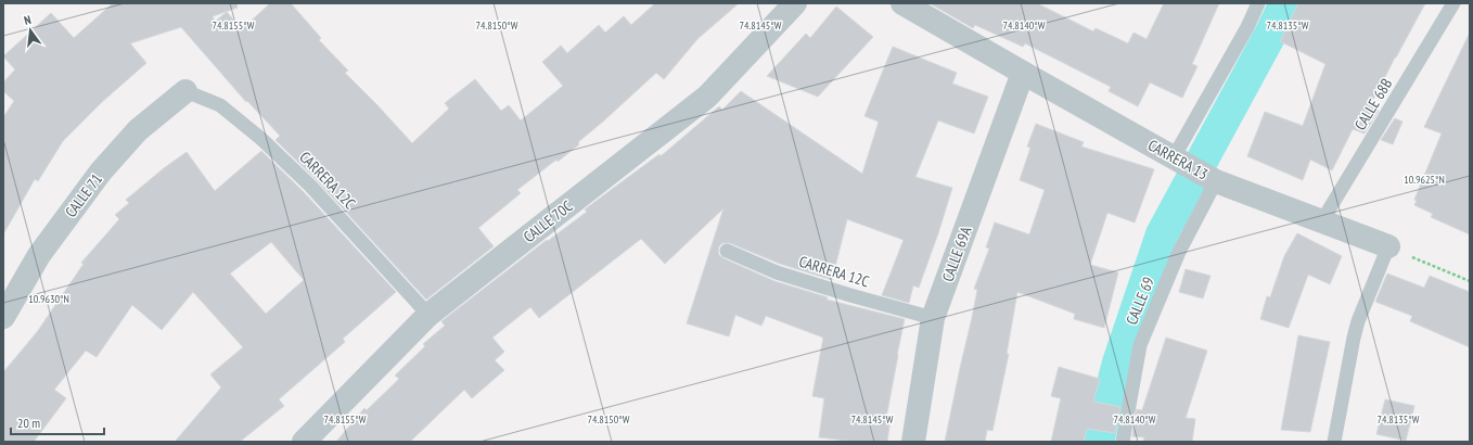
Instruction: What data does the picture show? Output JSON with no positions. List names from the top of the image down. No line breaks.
{"streets":{"street":["CARRERA 13","CALLE 71","CALLE 70C","CALLE 69A"],"lane":["CALLE 68B","CARRERA 12C","CALLE 69"]},"crossings":[["CALLE 68B","CARRERA 13"],["CARRERA 13","CALLE 69A"],["CARRERA 13","CALLE 69"],["CARRERA 12C","CALLE 71"],["CARRERA 12C","CALLE 70C"],["CARRERA 12C","CALLE 69A"]],"scale_bar":"20 m","north":"top","coordinates":["74.8155°W","74.8150°W","74.8145°W","74.8140°W","74.8135°W","10.9625°N","10.9630°N"]}
